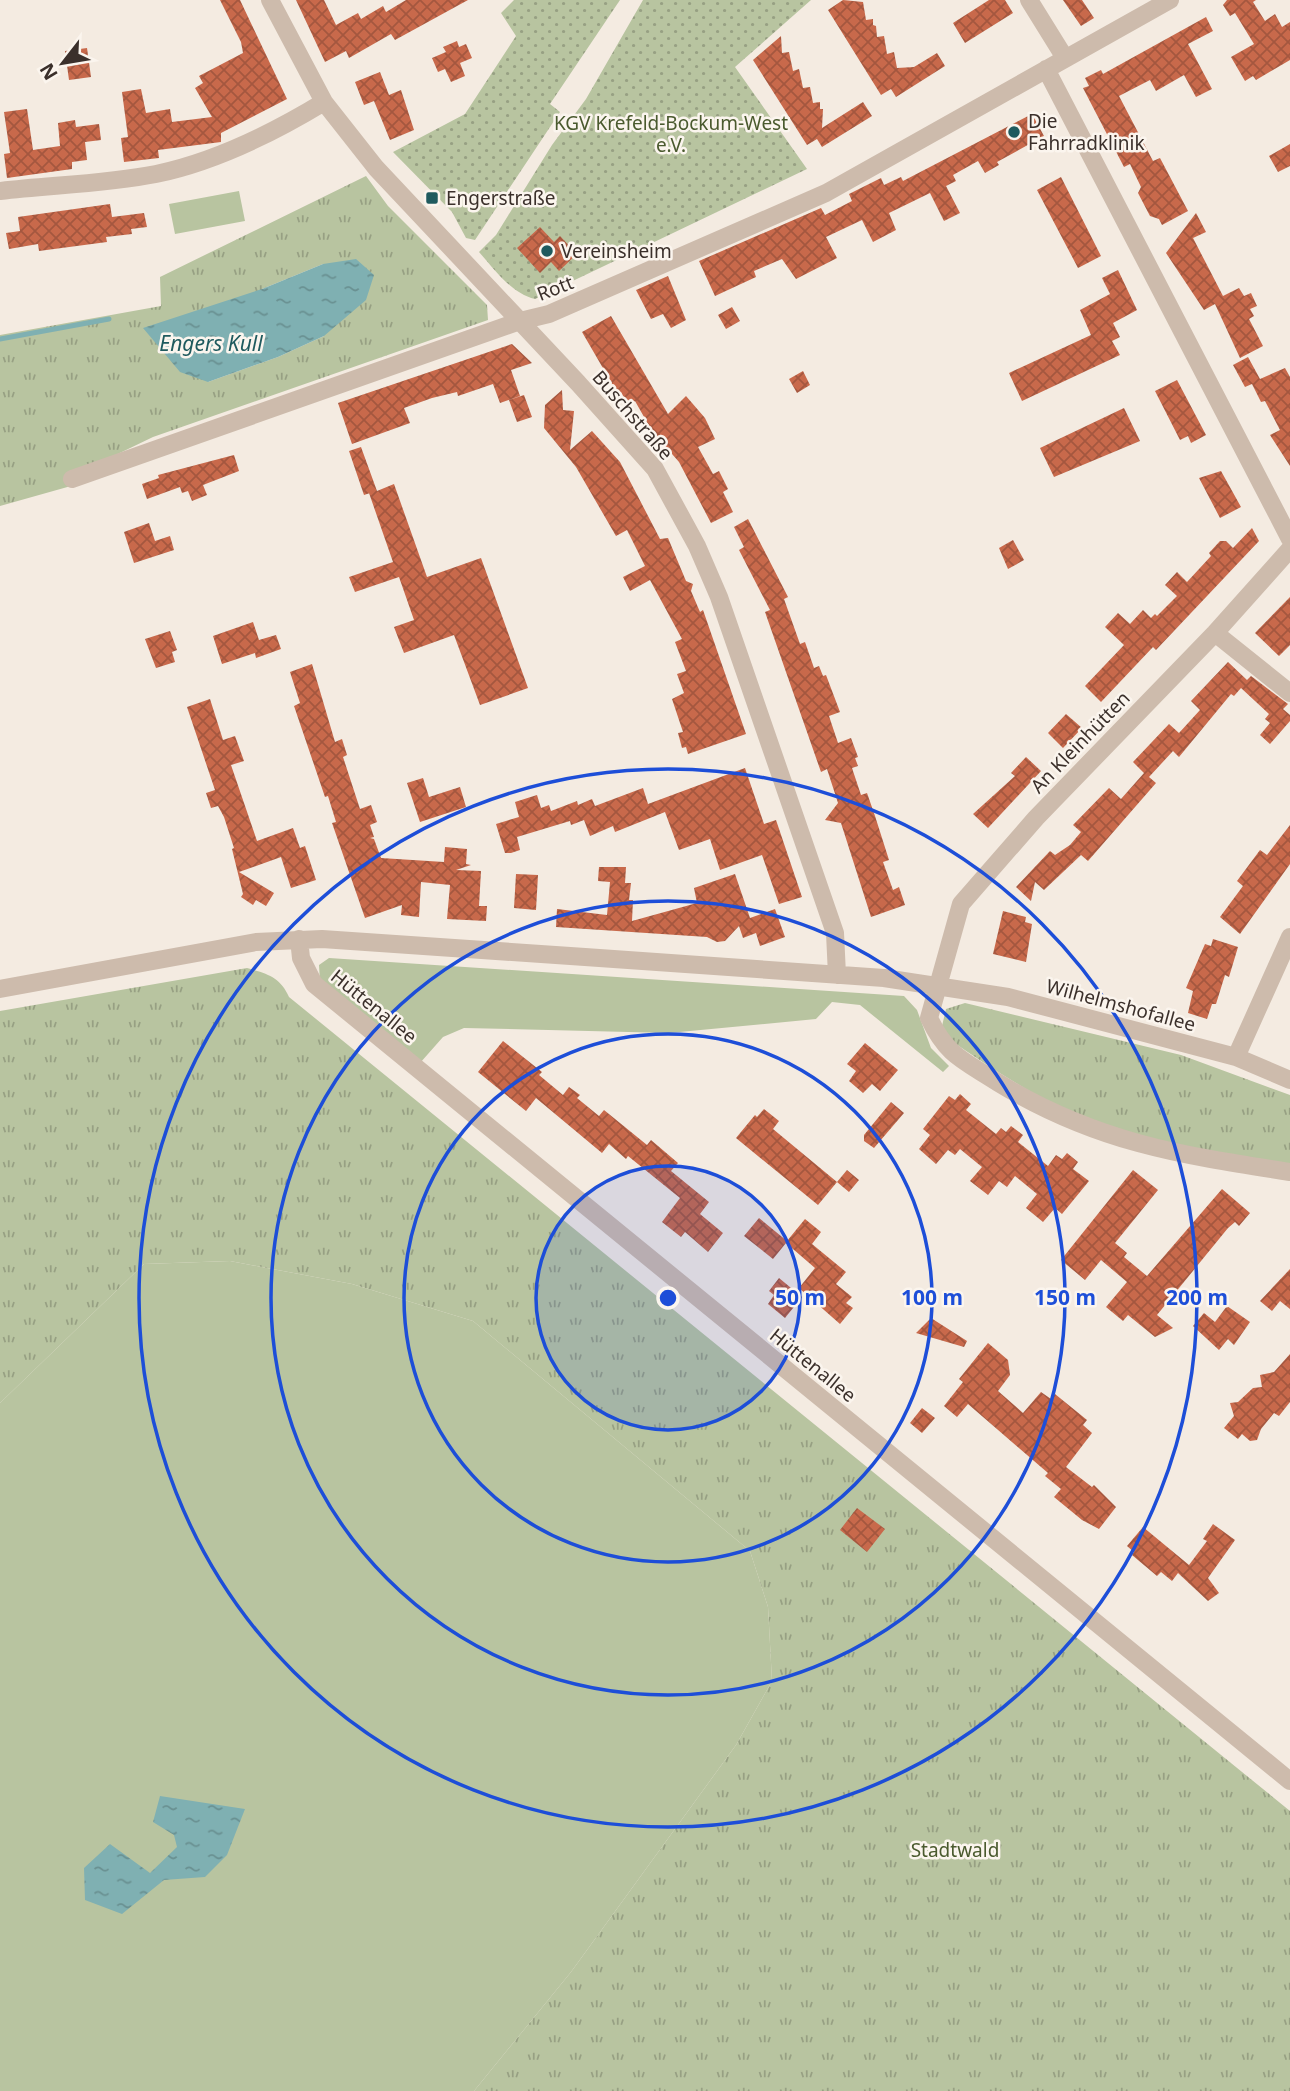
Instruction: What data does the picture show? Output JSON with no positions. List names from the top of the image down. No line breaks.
{"streets":{"street":["Rott","Buschstraße","An Kleinhütten","Wilhelmshofallee","Hüttenallee"]},"crossings":[["Rott","Buschstraße"],["Buschstraße","Wilhelmshofallee"],["Buschstraße","Hüttenallee"],["An Kleinhütten","Wilhelmshofallee"],["Wilhelmshofallee","Hüttenallee"]],"water":["Engers Kull"],"parks":["KGV Krefeld-Bockum-West e.V.","Stadtwald"],"places":{"other":["Die Fahrradklinik","Vereinsheim"],"transit":["Engerstraße"]},"north":"bottom left","rings":["50 m","100 m","150 m","200 m"]}
